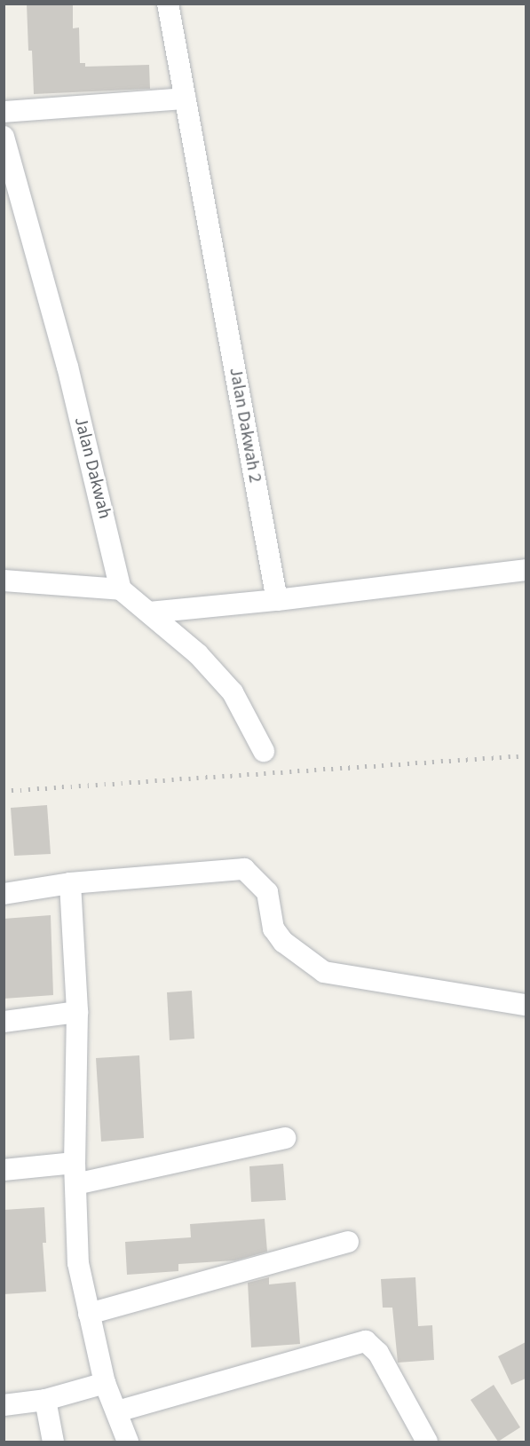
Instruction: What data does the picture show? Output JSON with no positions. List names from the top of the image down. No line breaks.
{"streets":{"street":["Jalan Dakwah 2","Jalan Dakwah"]}}
